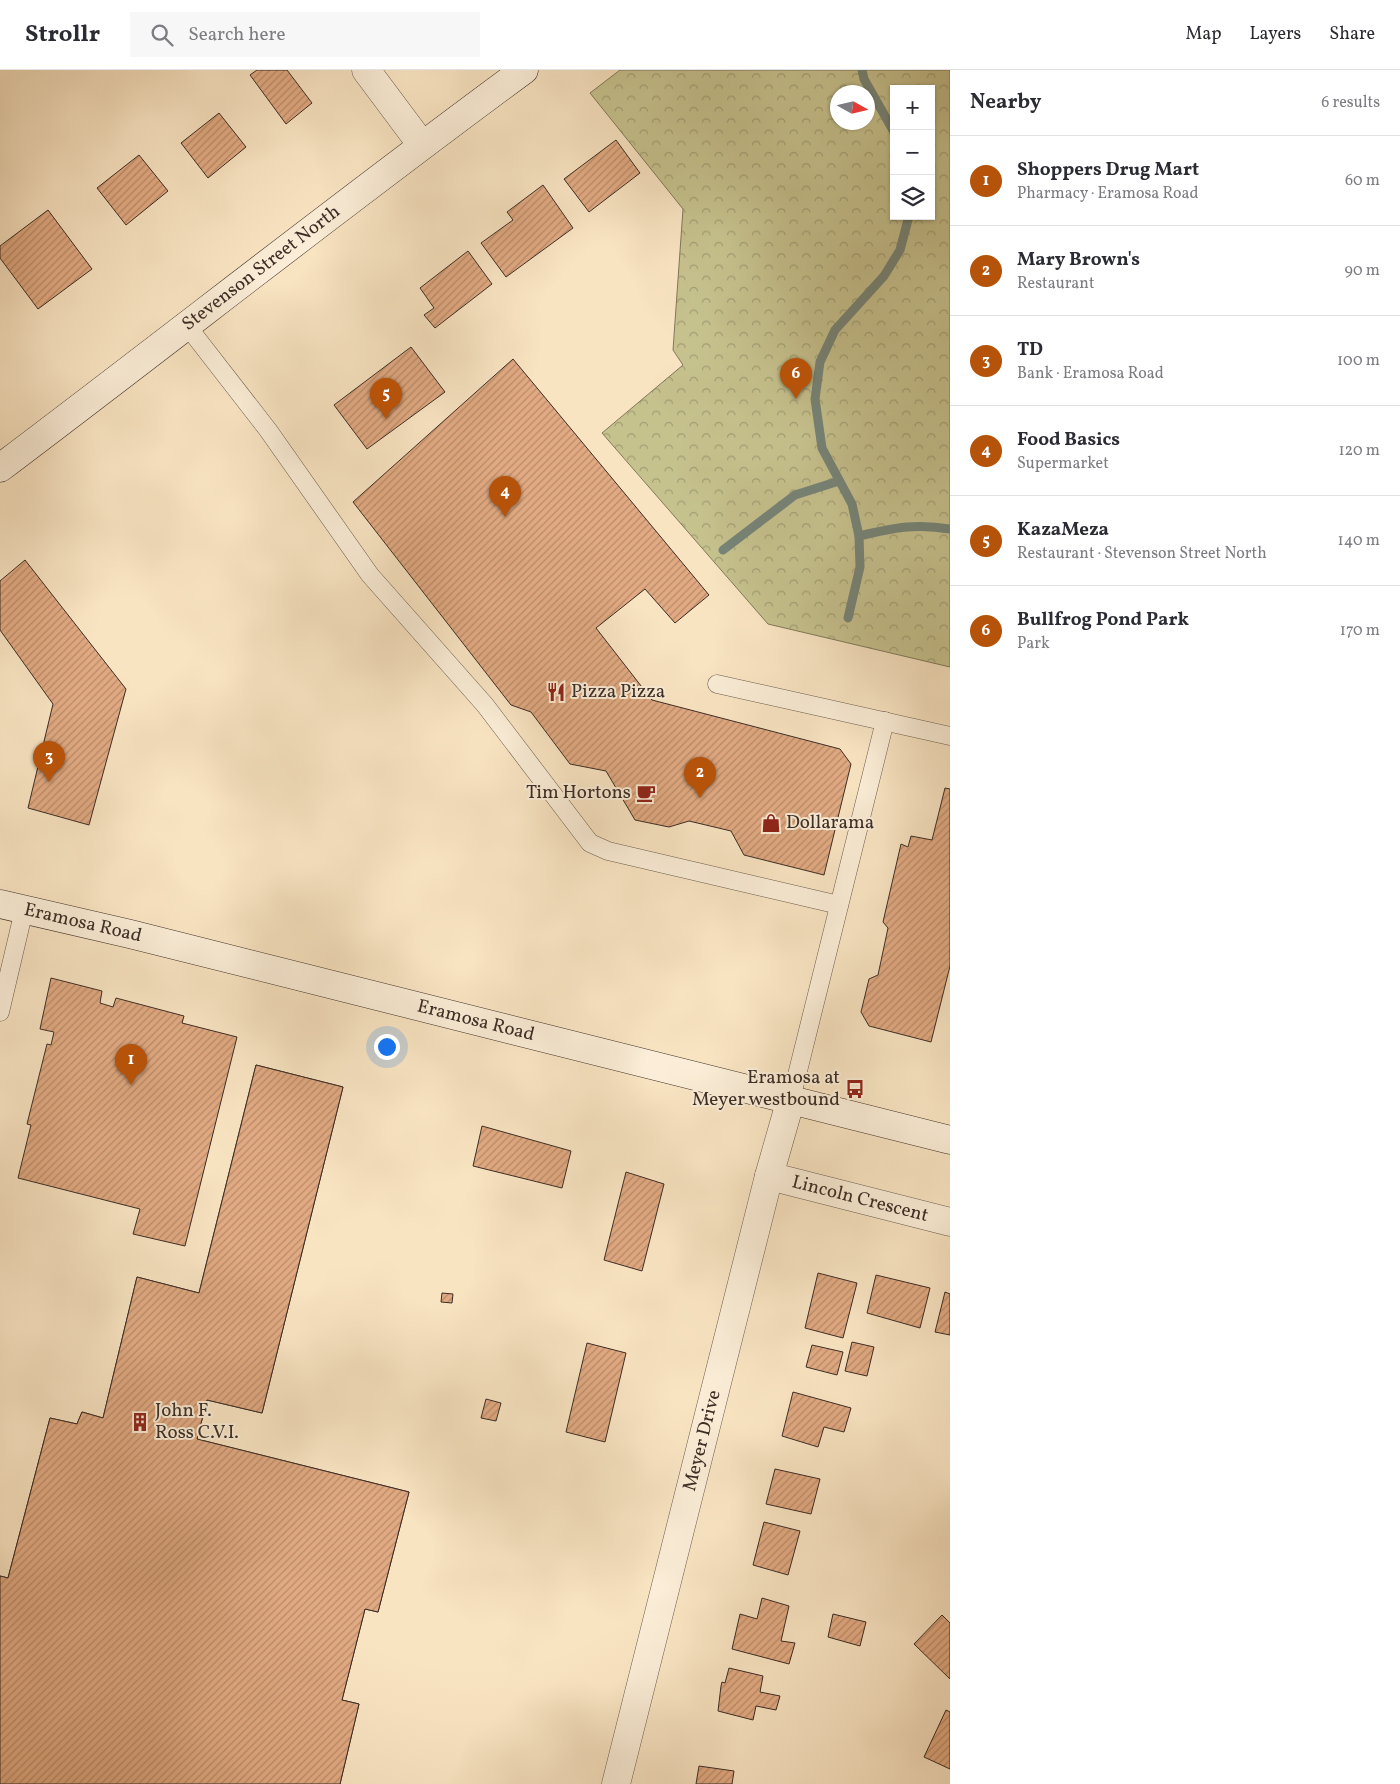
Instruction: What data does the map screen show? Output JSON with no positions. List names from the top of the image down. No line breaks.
{"streets":{"main road":["Stevenson Street North","Eramosa Road","Lincoln Crescent","Meyer Drive"]},"crossings":[["Eramosa Road","Meyer Drive"],["Lincoln Crescent","Meyer Drive"]],"places":{"restaurant":["Pizza Pizza"],"cafe":["Tim Hortons"],"shop":["Dollarama"],"bus stop":["Eramosa at Meyer westbound"],"building":["John F. Ross C.V.I."]},"north":"right","page":{"header":"Strollr","search":"Search here","nav":["Map","Layers","Share"],"heading":["Nearby","6 results"],"map_buttons":["+","−"],"list":[{"mark":"1","name":"Shoppers Drug Mart","note":"Pharmacy · Eramosa Road","value":"60 m"},{"mark":"2","name":"Mary Brown's","note":"Restaurant","value":"90 m"},{"mark":"3","name":"TD","note":"Bank · Eramosa Road","value":"100 m"},{"mark":"4","name":"Food Basics","note":"Supermarket","value":"120 m"},{"mark":"5","name":"KazaMeza","note":"Restaurant · Stevenson Street North","value":"140 m"},{"mark":"6","name":"Bullfrog Pond Park","note":"Park","value":"170 m"}],"pins":["6","5","4","3","2","1"]}}
